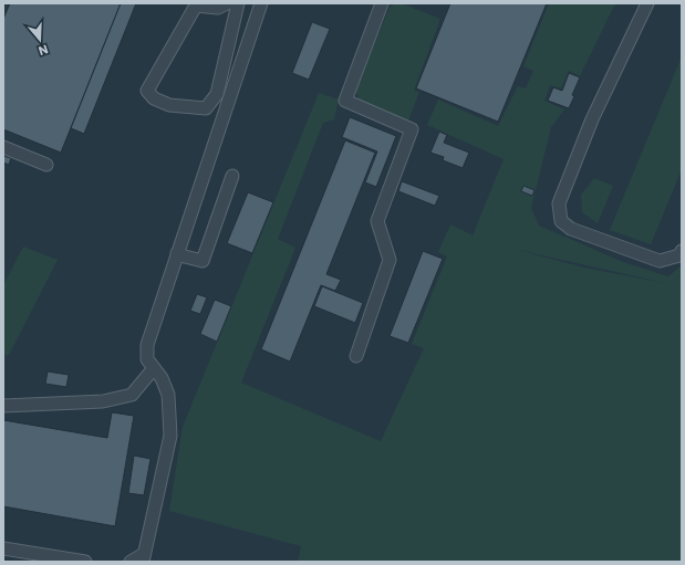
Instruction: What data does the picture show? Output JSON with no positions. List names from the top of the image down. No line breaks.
{"north":"bottom"}
